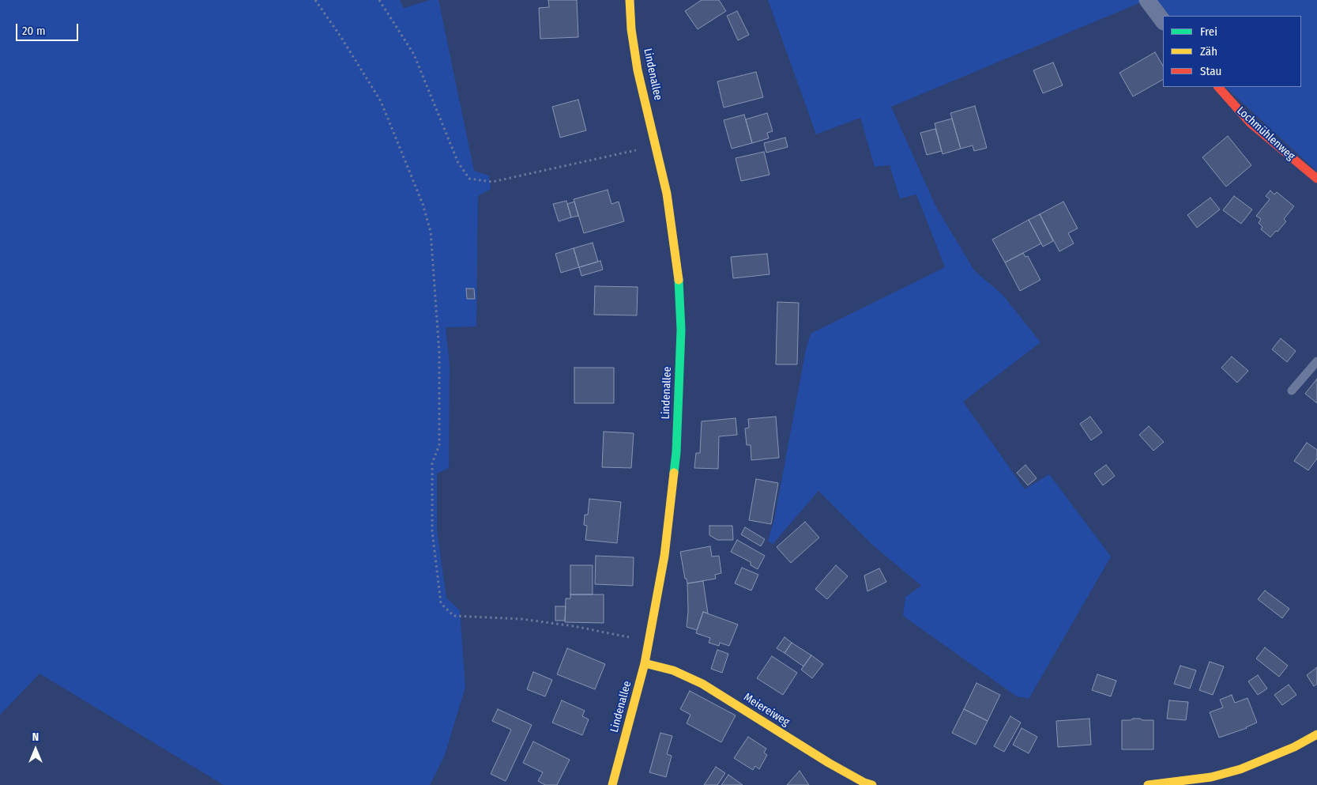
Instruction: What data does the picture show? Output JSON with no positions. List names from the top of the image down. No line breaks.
{"streets":{"street":["Lindenallee","Lochmühlenweg","Meiereiweg"]},"crossings":[["Lindenallee","Meiereiweg"]],"legend":["Frei","Zäh","Stau"],"scale_bar":"20 m","north":"top"}
